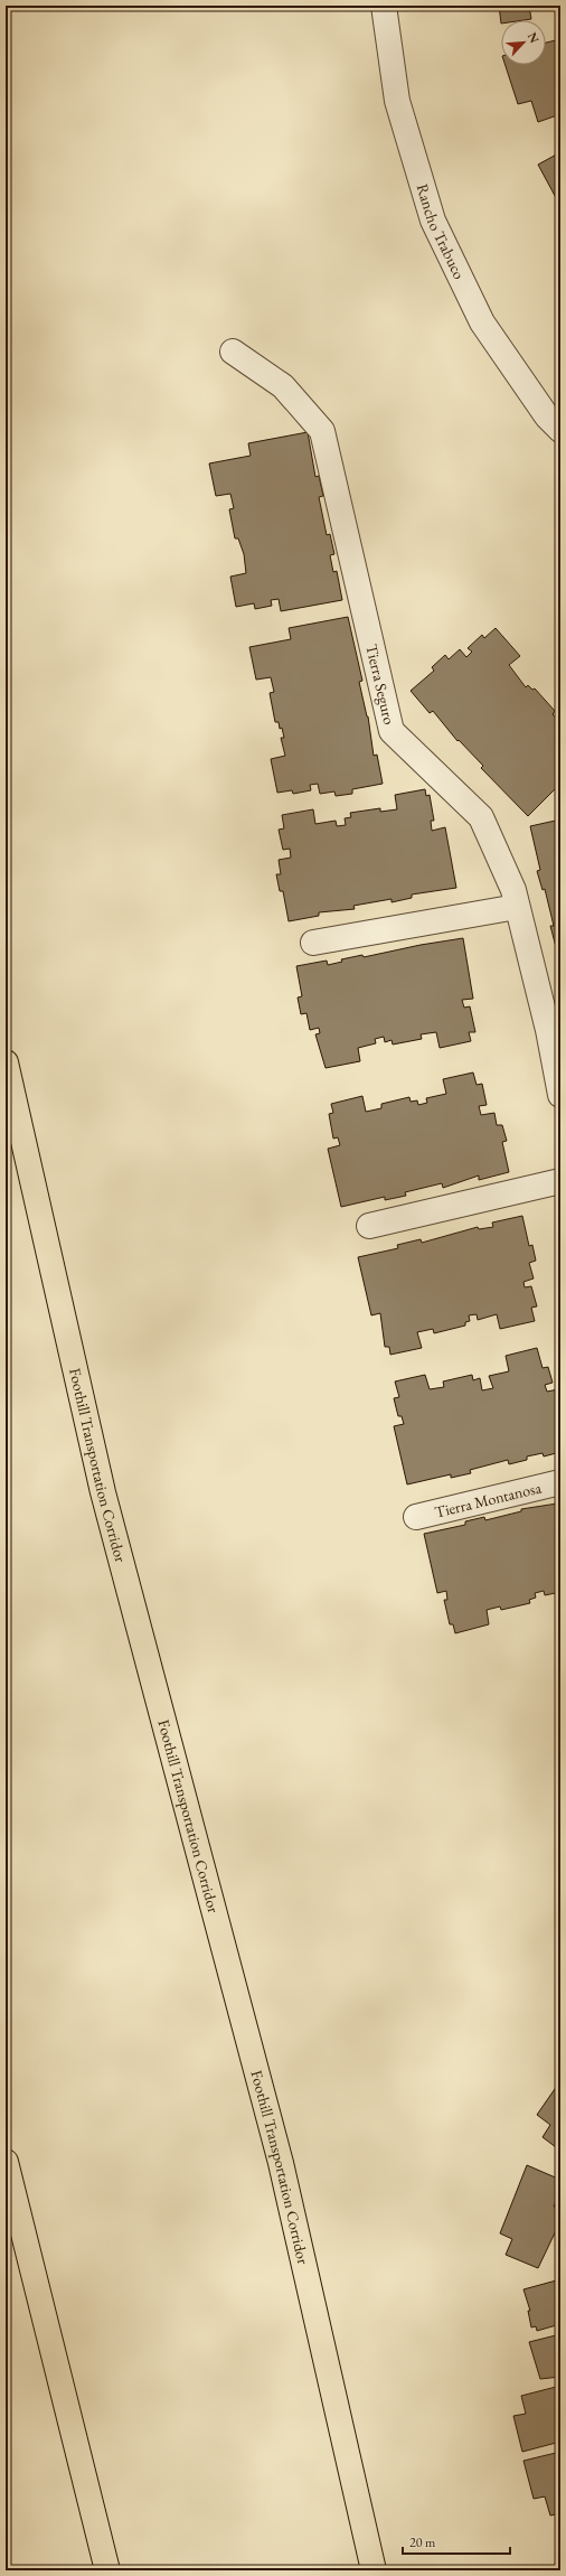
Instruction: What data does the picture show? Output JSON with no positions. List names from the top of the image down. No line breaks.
{"streets":{"highway":["Foothill Transportation Corridor"],"street":["Rancho Trabuco","Tierra Seguro","Tierra Montanosa"]},"scale_bar":"20 m","north":"top right"}
